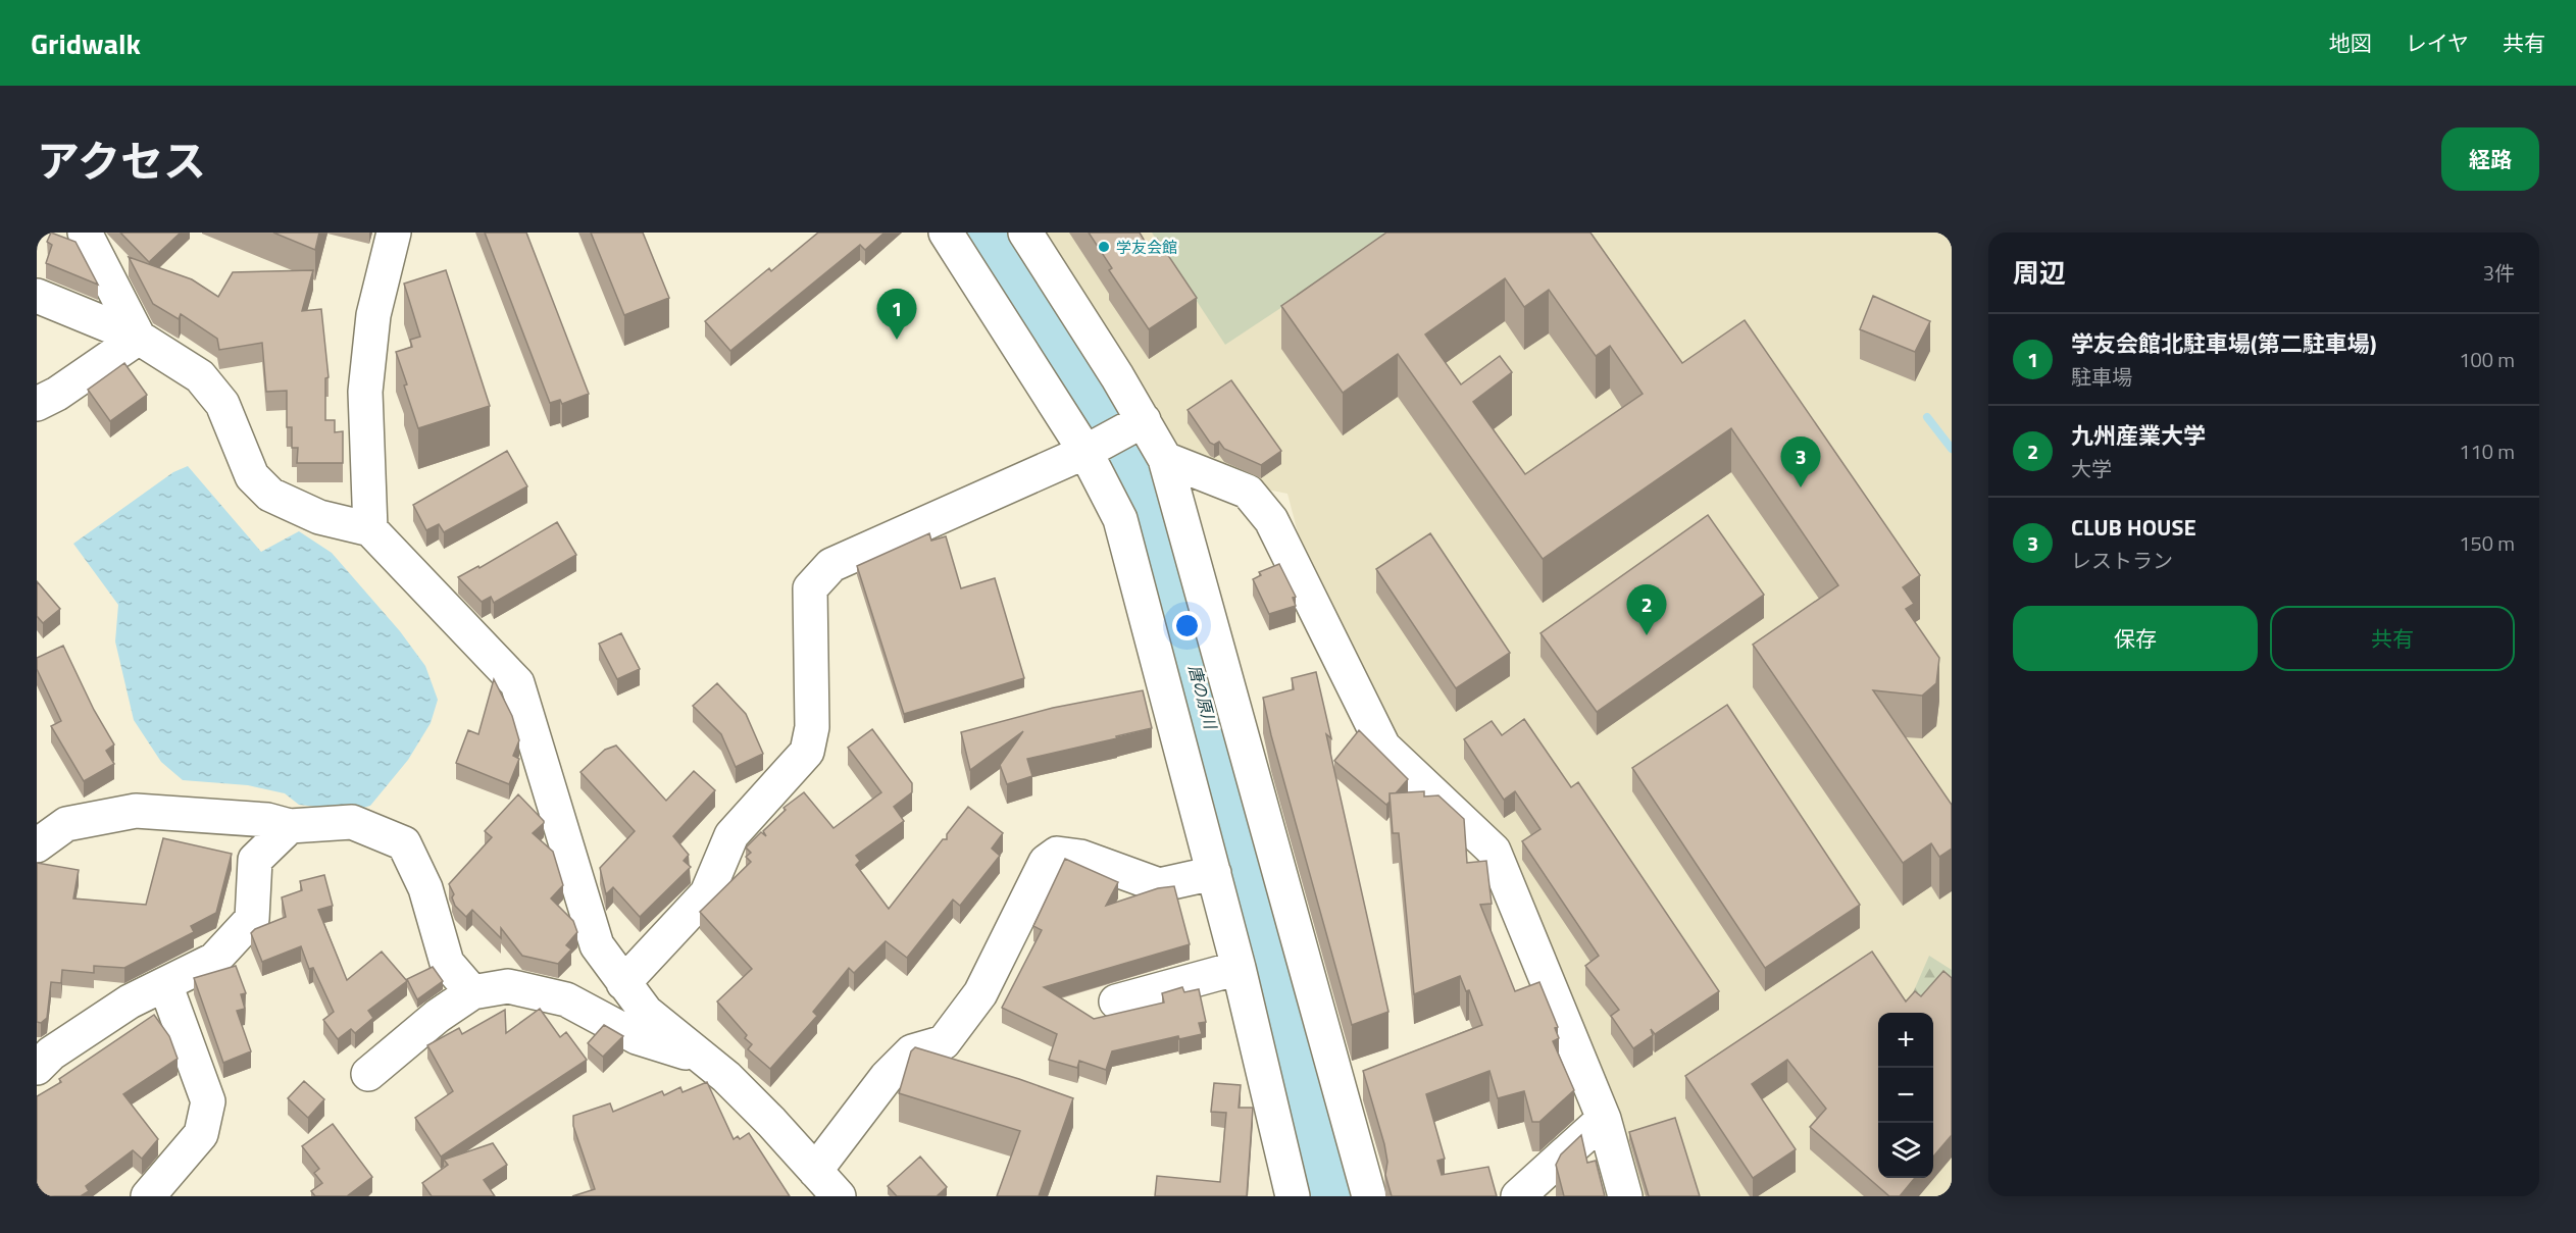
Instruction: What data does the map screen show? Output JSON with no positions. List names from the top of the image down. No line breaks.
{"water":["唐の原川"],"places":["学友会館"],"page":{"header":"Gridwalk","nav":["地図","レイヤ","共有"],"title":"アクセス","buttons":["経路",["保存","共有"]],"heading":["周辺","3件"],"pins":["1","3","2"],"list":[{"mark":"1","name":"学友会館北駐車場(第二駐車場)","note":"駐車場","value":"100 m"},{"mark":"2","name":"九州産業大学","note":"大学","value":"110 m"},{"mark":"3","name":"CLUB HOUSE","note":"レストラン","value":"150 m"}],"map_buttons":["+","−"]}}
